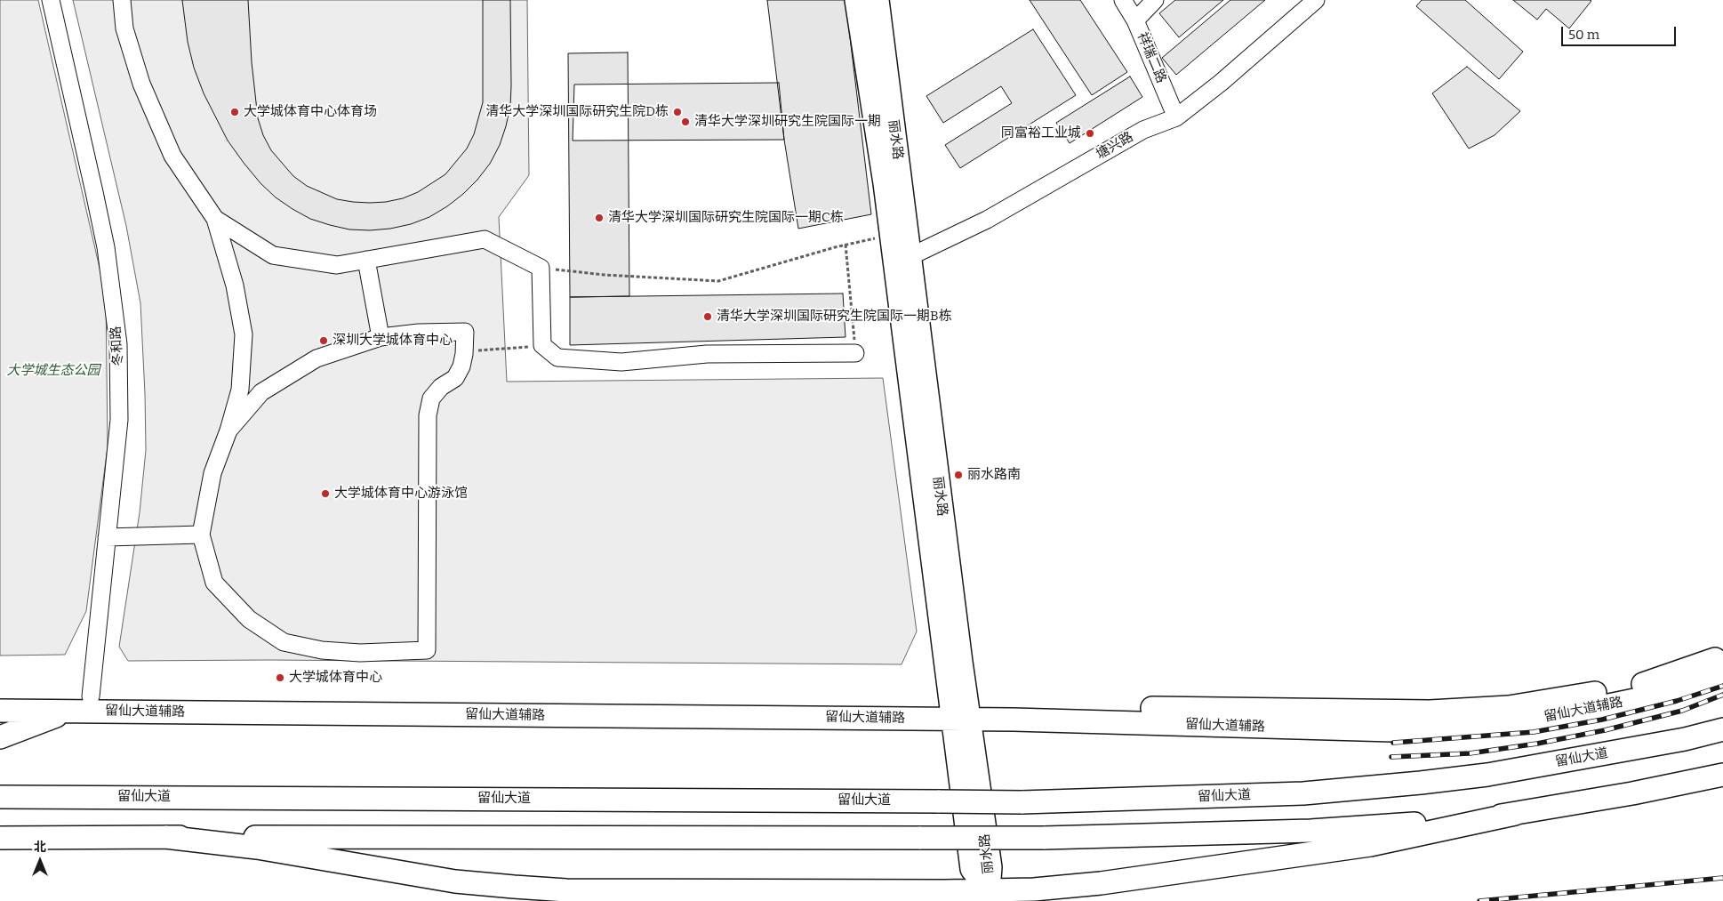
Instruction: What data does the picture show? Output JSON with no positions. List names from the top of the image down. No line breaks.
{"streets":{"main road":["丽水路","留仙大道辅路","留仙大道"],"street":["祥瑞二路","塘兴路","冬和路"]},"crossings":[["祥瑞二路","塘兴路"],["丽水路","塘兴路"],["丽水路","留仙大道辅路"],["冬和路","留仙大道辅路"]],"parks":["大学城生态公园"],"places":["大学城体育中心体育场","清华大学深圳国际研究生院D栋","清华大学深圳研究生院国际一期","同富裕工业城","清华大学深圳国际研究生院国际一期C栋","清华大学深圳国际研究生院国际一期B栋","深圳大学城体育中心","丽水路南","大学城体育中心游泳馆","大学城体育中心"],"scale_bar":"50 m","north":"top"}
